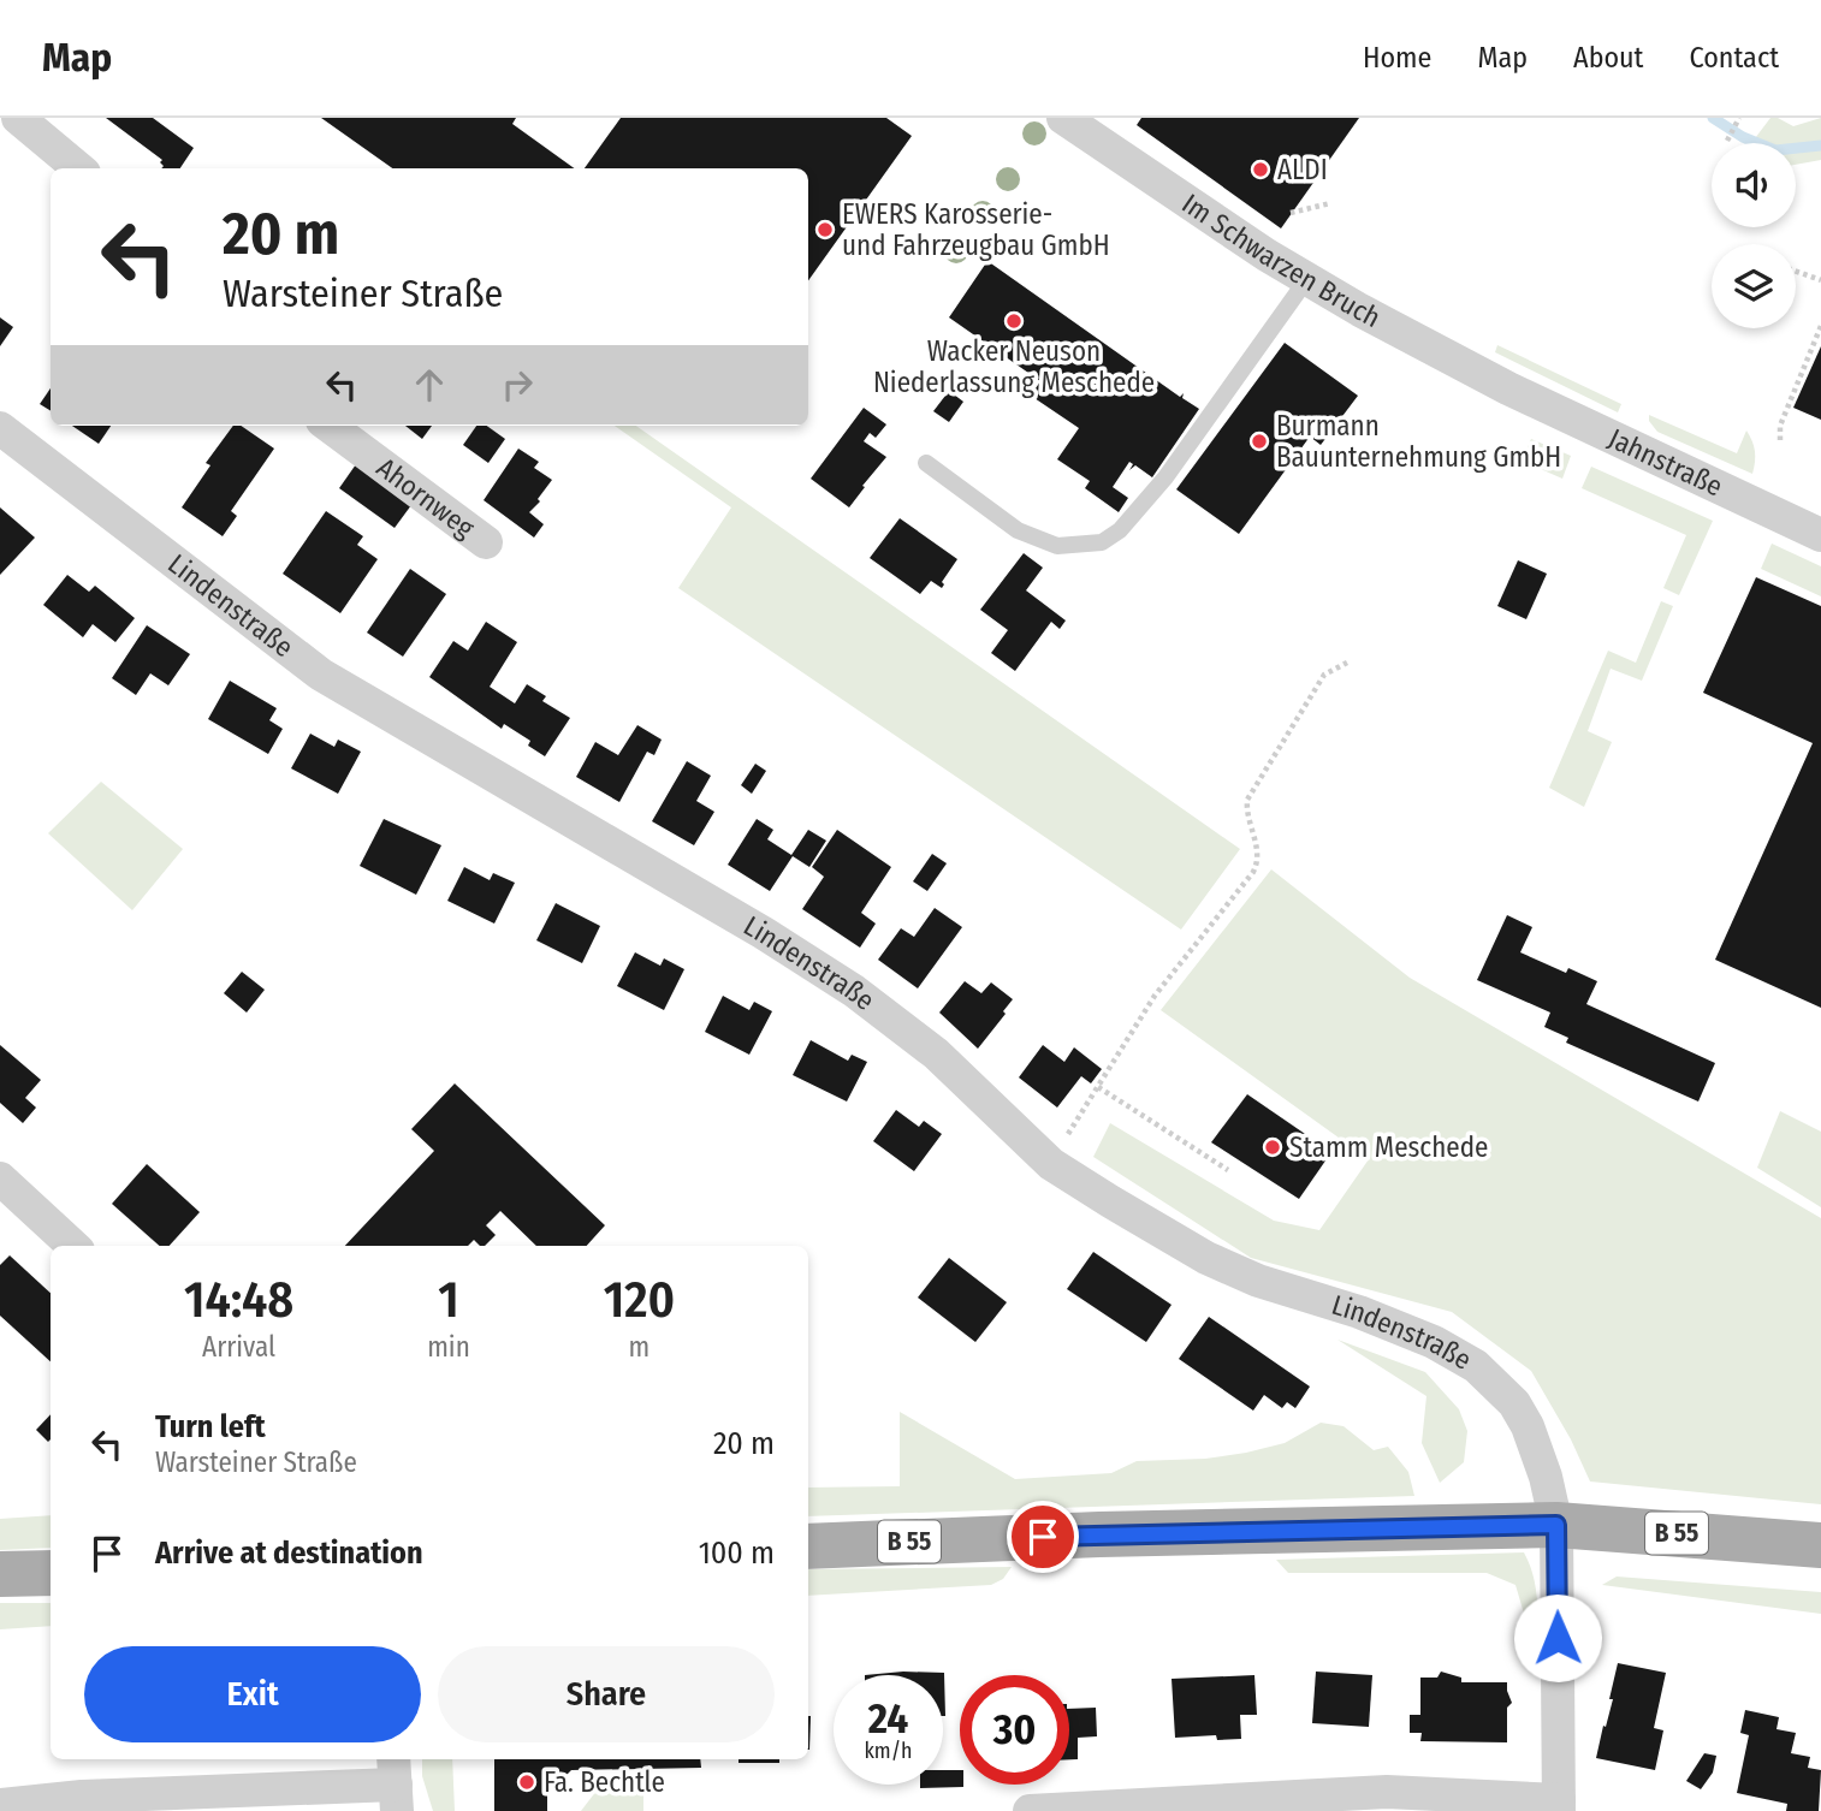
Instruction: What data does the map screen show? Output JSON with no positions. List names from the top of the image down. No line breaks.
{"streets":{"main road":["B 55"],"street":["Im Schwarzen Bruch","Jahnstraße","Ahornweg","Lindenstraße"]},"crossings":[["Im Schwarzen Bruch","Jahnstraße"],["Lindenstraße","B 55"]],"places":["ALDI","EWERS Karosserie- und Fahrzeugbau GmbH","Wacker Neuson Niederlassung Meschede","Burmann Bauunternehmung GmbH","Stamm Meschede","Fa. Bechtle"],"page":{"header":"Map","nav":["Home","Map","About","Contact"],"turn":["20 m","Warsteiner Straße"],"eta":["14:48","Arrival","1","min","120","m"],"list":[{"name":"Turn left","note":"Warsteiner Straße","value":"20 m"},{"name":"Arrive at destination","value":"100 m"}],"buttons":["Exit","Share"],"speed":"24 km/h","limit":"30"}}
